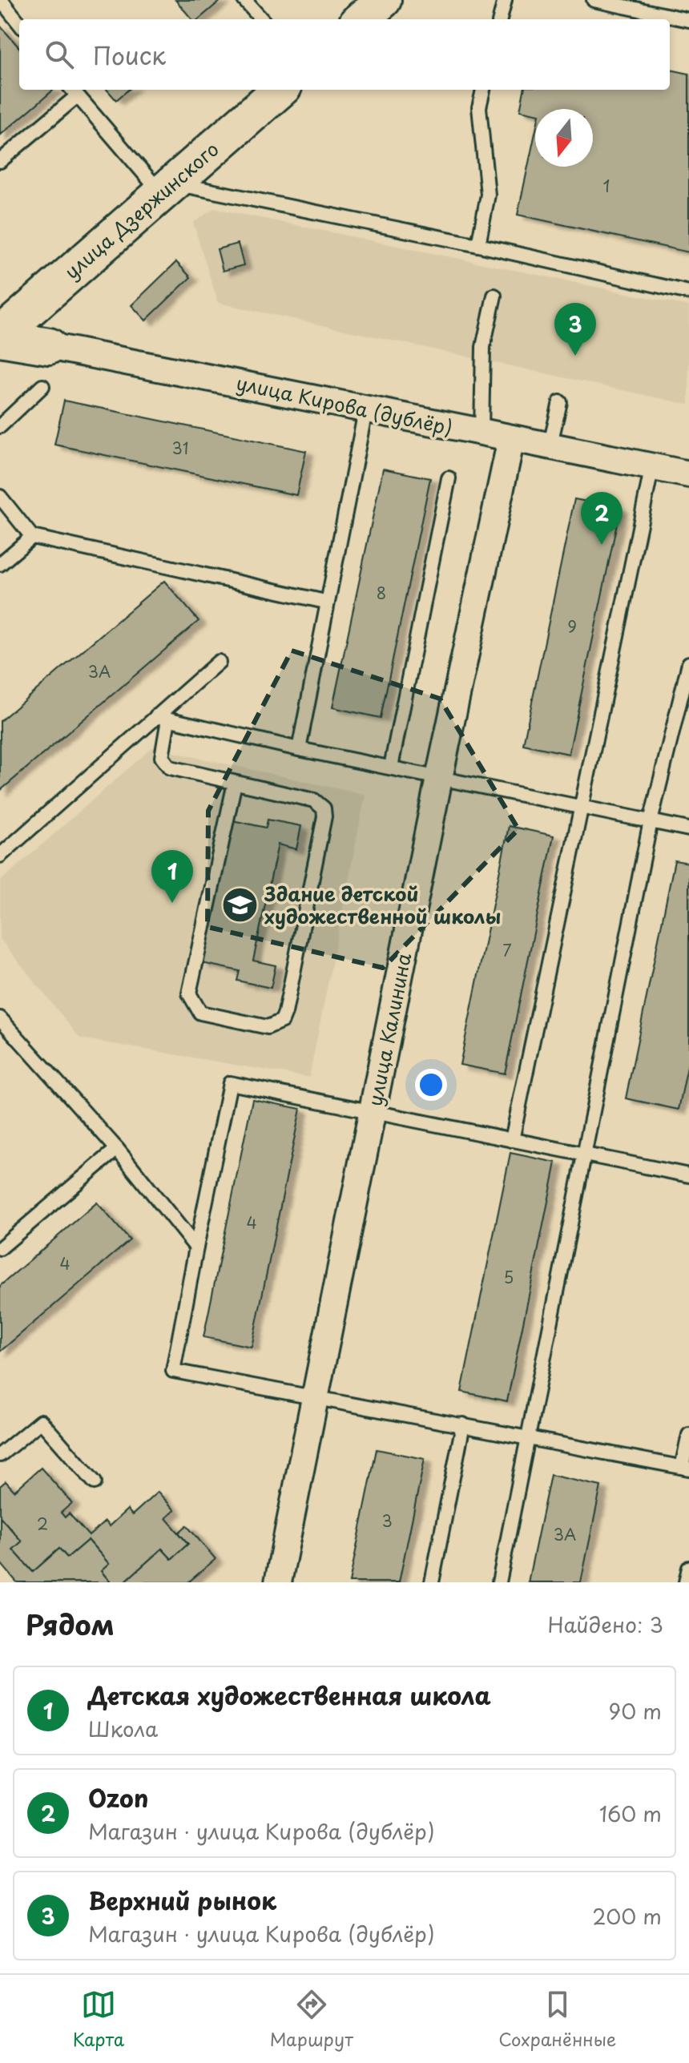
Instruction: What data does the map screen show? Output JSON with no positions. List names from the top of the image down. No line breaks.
{"streets":{"main road":["улица Дзержинского","улица Кирова (дублёр)"],"street":["улица Калинина"]},"crossings":[["улица Дзержинского","улица Кирова (дублёр)"],["улица Кирова (дублёр)","улица Калинина"]],"places":{"school or university":["Здание детской художественной школы"]},"house_numbers":["1","31","8","9","3А","7","4","4","5","3","2","3А"],"north":"bottom","page":{"search":"Поиск","pins":["3","2","1"],"heading":["Рядом","Найдено: 3"],"list":[{"mark":"1","name":"Детская художественная школа","note":"Школа","value":"90 m"},{"mark":"2","name":"Ozon","note":"Магазин · улица Кирова (дублёр)","value":"160 m"},{"mark":"3","name":"Верхний рынок","note":"Магазин · улица Кирова (дублёр)","value":"200 m"}],"nav":["Карта","Маршрут","Сохранённые"]}}
